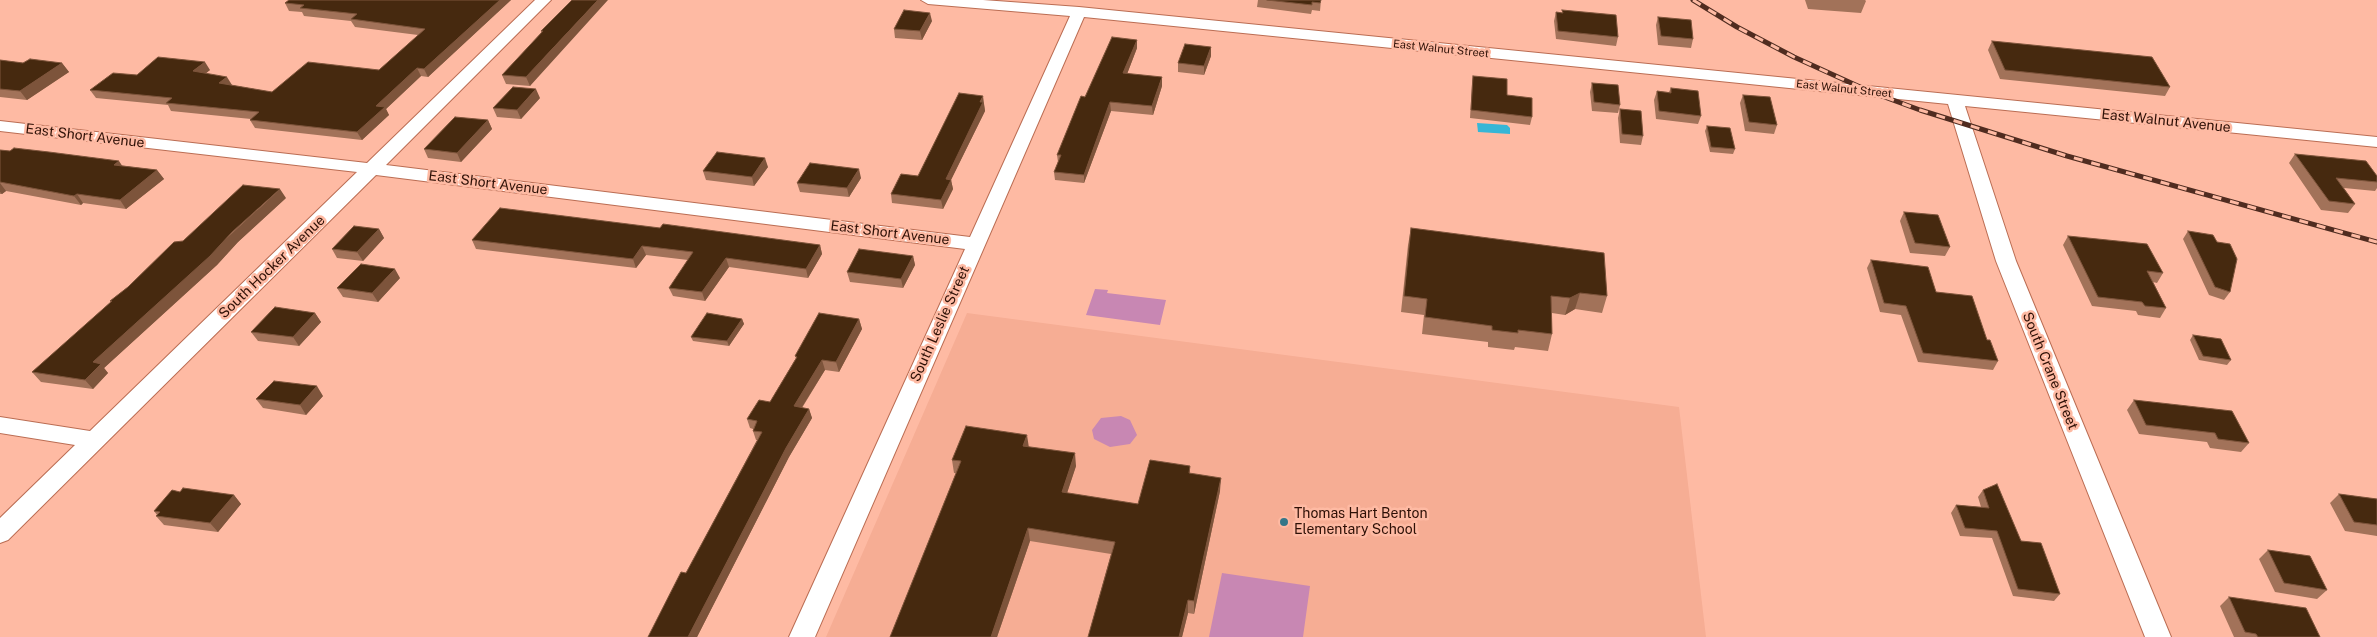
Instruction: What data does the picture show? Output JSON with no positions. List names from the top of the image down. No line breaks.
{"streets":{"street":["East Walnut Street","East Walnut Avenue","East Short Avenue","South Hocker Avenue","South Leslie Street","South Crane Street"]},"crossings":[["East Walnut Street","East Walnut Avenue"],["East Walnut Street","South Leslie Street"],["East Walnut Street","South Crane Street"],["East Walnut Avenue","South Crane Street"],["East Short Avenue","South Hocker Avenue"],["East Short Avenue","South Leslie Street"]],"places":["Thomas Hart Benton Elementary School"]}
